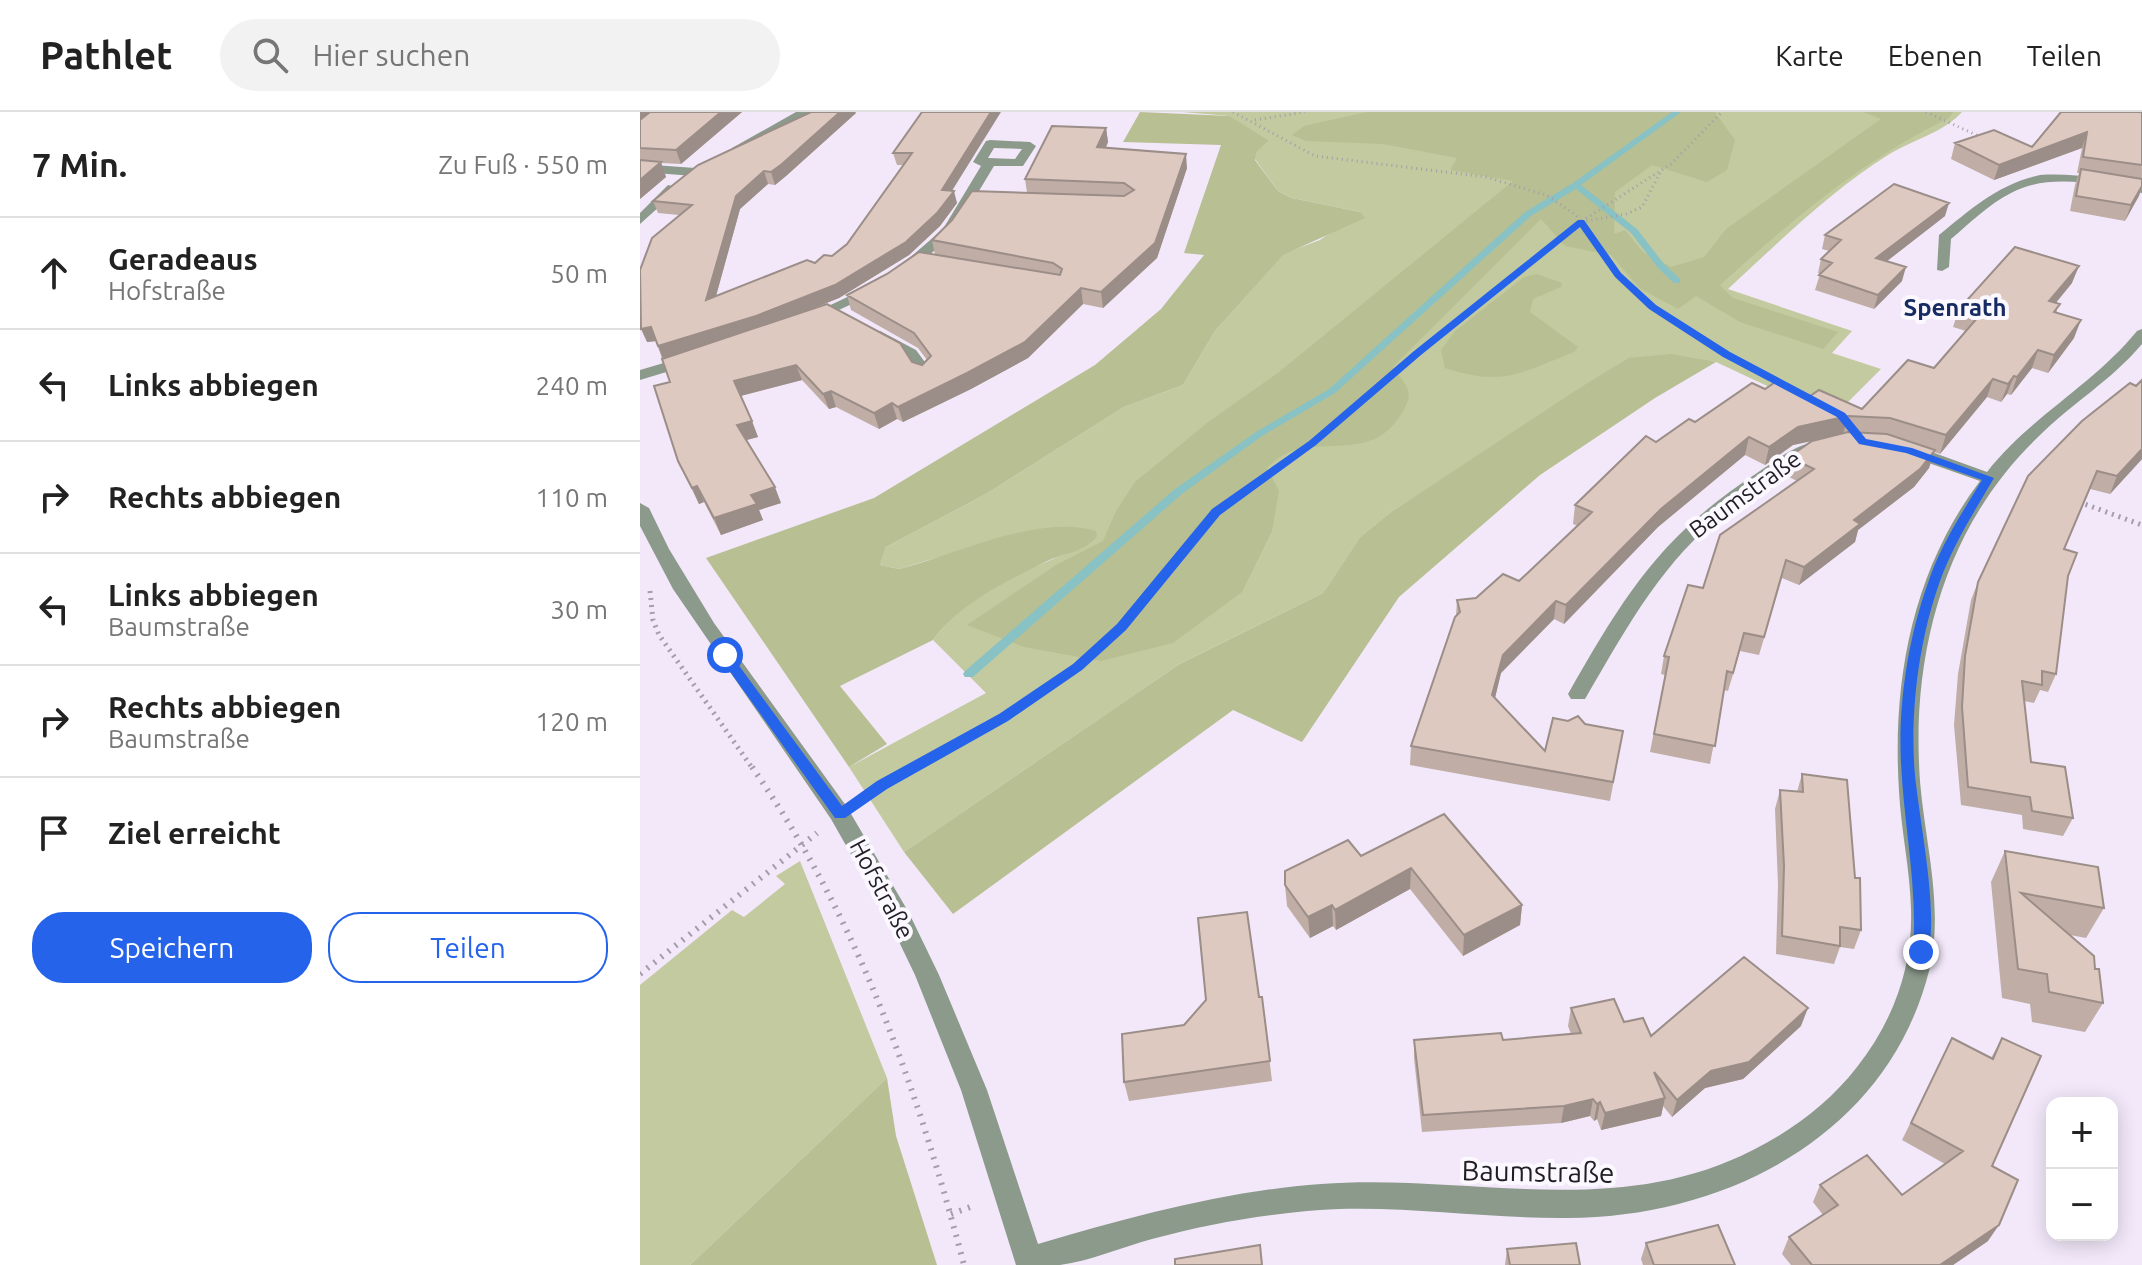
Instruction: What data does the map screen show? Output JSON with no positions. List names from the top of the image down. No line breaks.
{"streets":{"street":["Baumstraße","Hofstraße"]},"crossings":[["Baumstraße","Hofstraße"]],"districts":["Spenrath"],"page":{"header":"Pathlet","search":"Hier suchen","nav":["Karte","Ebenen","Teilen"],"heading":["7 Min.","Zu Fuß · 550 m"],"list":[["Geradeaus","Hofstraße","50 m"],["Links abbiegen","240 m"],["Rechts abbiegen","110 m"],["Links abbiegen","Baumstraße","30 m"],["Rechts abbiegen","Baumstraße","120 m"],"Ziel erreicht"],"buttons":["Speichern","Teilen"],"map_buttons":["+","−"]}}
